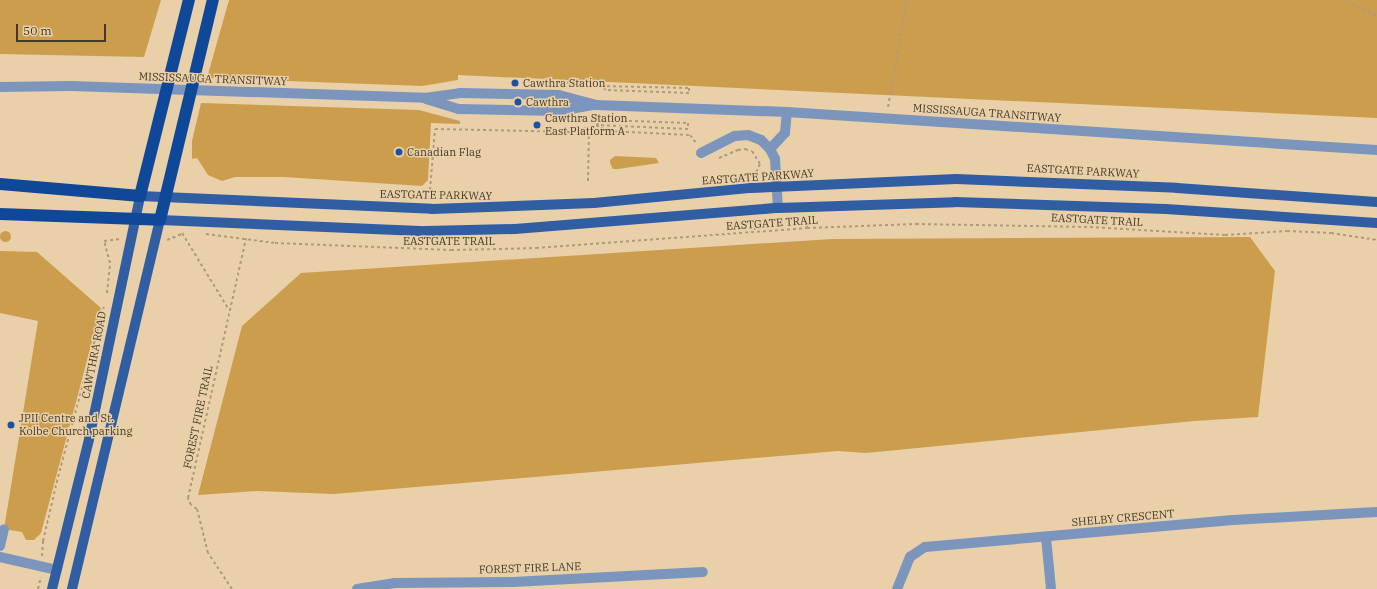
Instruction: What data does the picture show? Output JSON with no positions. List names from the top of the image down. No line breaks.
{"streets":{"main road":["EASTGATE PARKWAY","CAWTHRA ROAD"],"street":["MISSISSAUGA TRANSITWAY","SHELBY CRESCENT","FOREST FIRE LANE"],"path":["EASTGATE TRAIL","FOREST FIRE TRAIL"]},"crossings":[["EASTGATE PARKWAY","CAWTHRA ROAD"],["EASTGATE TRAIL","FOREST FIRE TRAIL"]],"places":["Cawthra Station","Cawthra","Cawthra Station East Platform A","Canadian Flag","JPII Centre and St. Kolbe Church parking"],"scale_bar":"50 m"}
